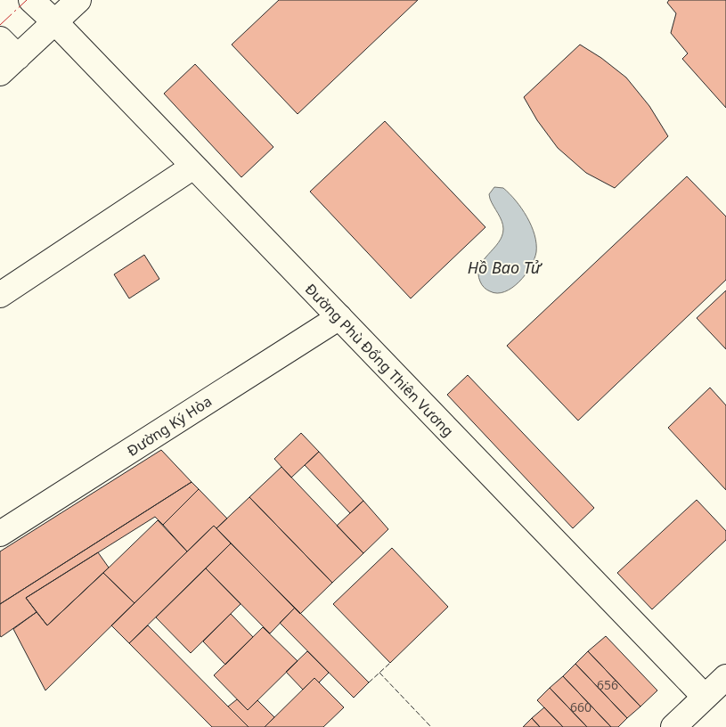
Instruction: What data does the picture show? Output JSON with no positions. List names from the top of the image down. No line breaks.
{"streets":{"street":["Đường Phù Đổng Thiên Vương","Đường Ký Hòa"]},"crossings":[["Đường Phù Đổng Thiên Vương","Đường Ký Hòa"]],"water":["Hồ Bao Tử"],"house_numbers":["656","660"]}
